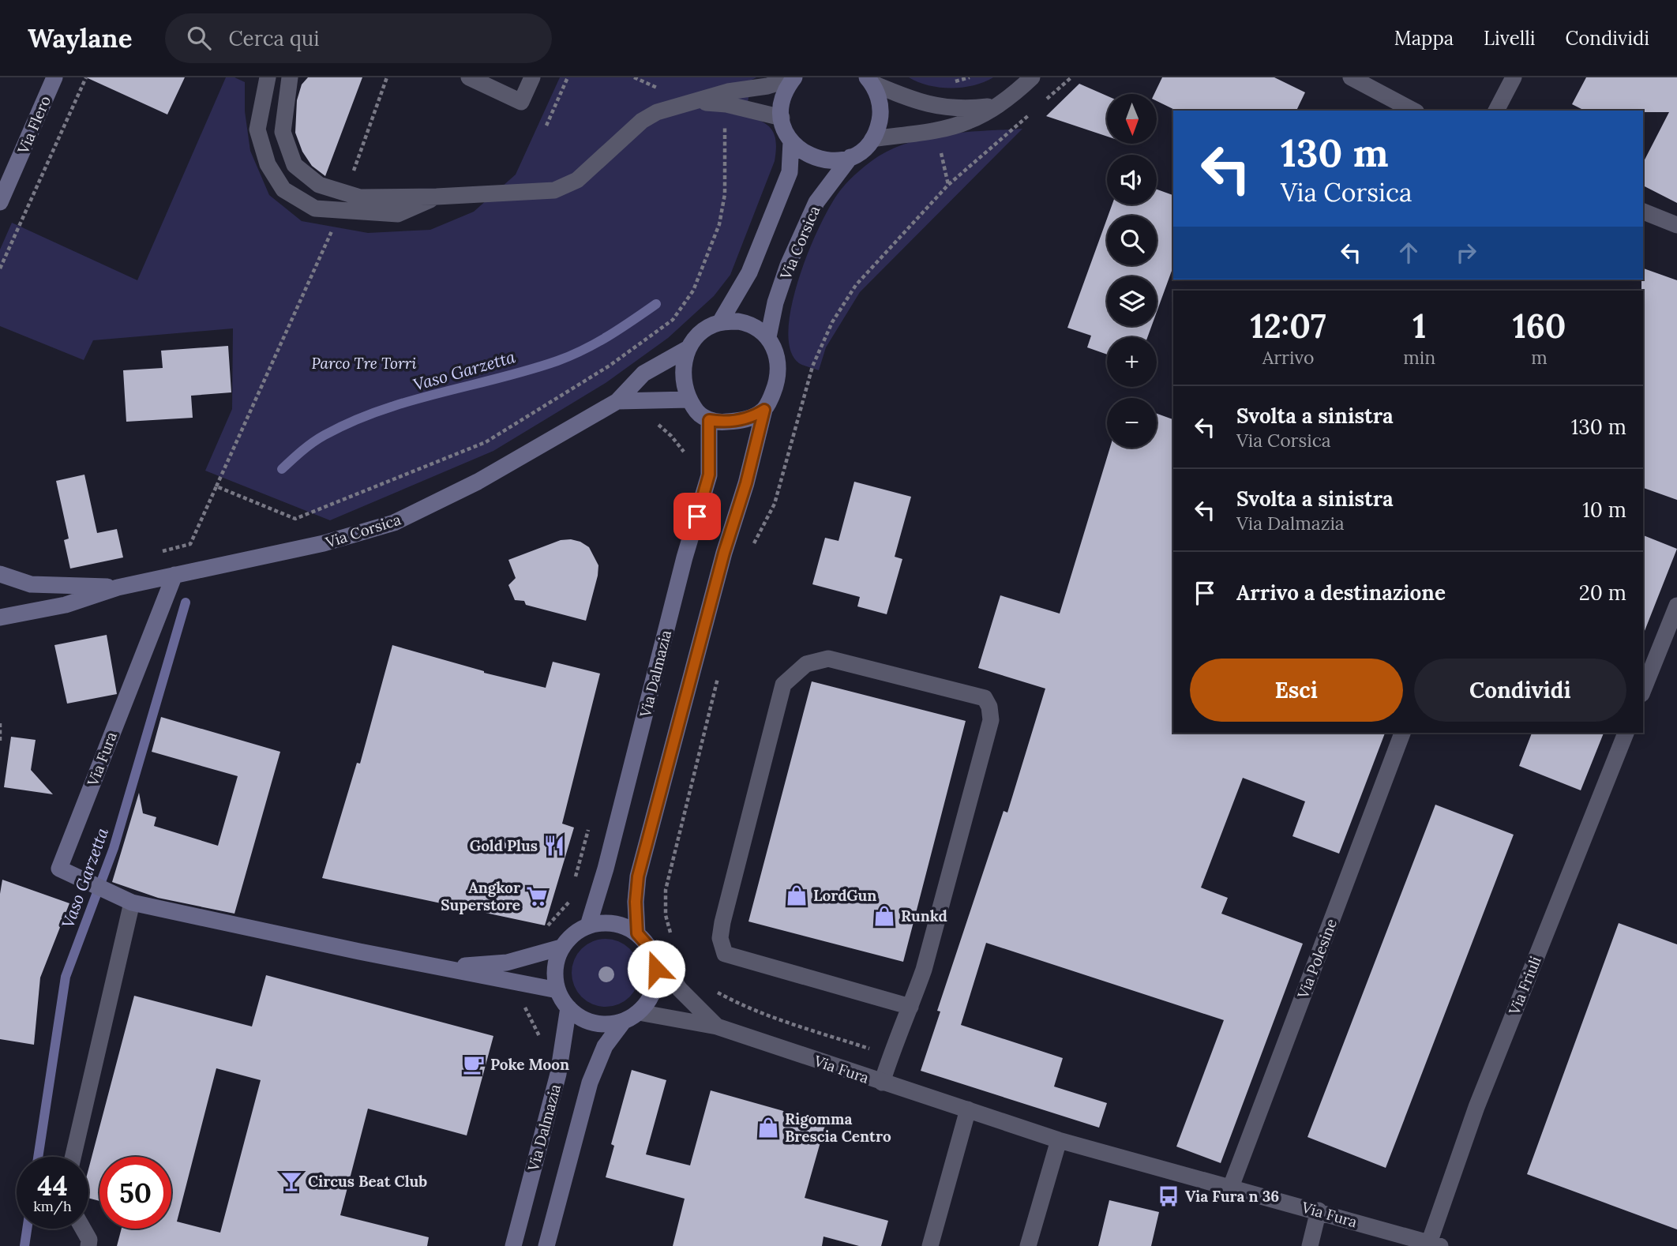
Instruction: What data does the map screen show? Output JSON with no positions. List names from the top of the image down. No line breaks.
{"streets":{"main road":["Via Flero","Via Corsica","Via Dalmazia","Via Fura"],"street":["Via Polesine","Via Friuli"]},"crossings":[["Via Corsica","Via Dalmazia"],["Via Corsica","Via Fura"],["Via Dalmazia","Via Fura"],["Via Fura","Via Polesine"],["Via Fura","Via Friuli"]],"water":["Vaso Garzetta"],"parks":["Parco Tre Torri"],"places":{"restaurant":["Gold Plus"],"shop":["LordGun","Runkd","Rigomma Brescia Centro"],"supermarket":["Angkor Superstore"],"cafe":["Poke Moon"],"bar":["Circus Beat Club"],"bus stop":["Via Fura n 36"]},"north":"bottom","page":{"header":"Waylane","search":"Cerca qui","nav":["Mappa","Livelli","Condividi"],"map_buttons":["+","−"],"turn":["130 m","Via Corsica"],"eta":["12:07","Arrivo","1","min","160","m"],"list":[{"name":"Svolta a sinistra","note":"Via Corsica","value":"130 m"},{"name":"Svolta a sinistra","note":"Via Dalmazia","value":"10 m"},{"name":"Arrivo a destinazione","value":"20 m"}],"buttons":["Esci","Condividi"],"speed":"44 km/h","limit":"50"}}
